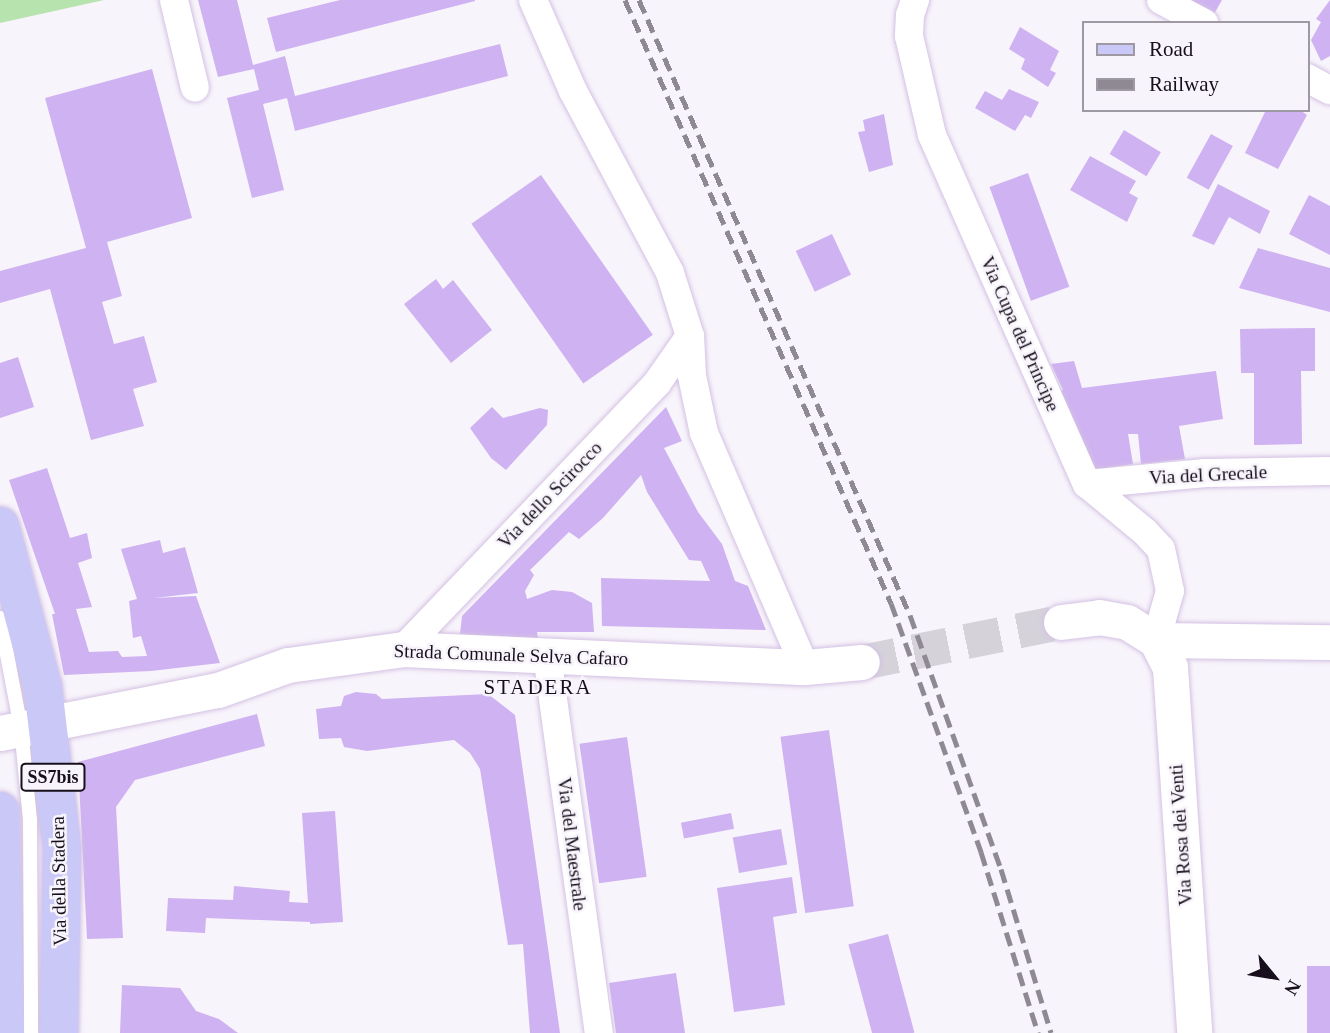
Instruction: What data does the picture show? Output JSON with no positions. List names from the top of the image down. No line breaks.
{"streets":{"main road":["SS7bis","Via della Stadera"],"street":["Via Cupa del Principe","Via del Grecale","Via dello Scirocco","Strada Comunale Selva Cafaro","Via Rosa dei Venti","Via del Maestrale"]},"crossings":[["Via Cupa del Principe","Via del Grecale"],["Via Cupa del Principe","Via Rosa dei Venti"],["Via dello Scirocco","Strada Comunale Selva Cafaro"],["Strada Comunale Selva Cafaro","Via del Maestrale"],["Strada Comunale Selva Cafaro","Via della Stadera"]],"districts":["STADERA"],"legend":["Road","Railway"],"north":"bottom right"}
